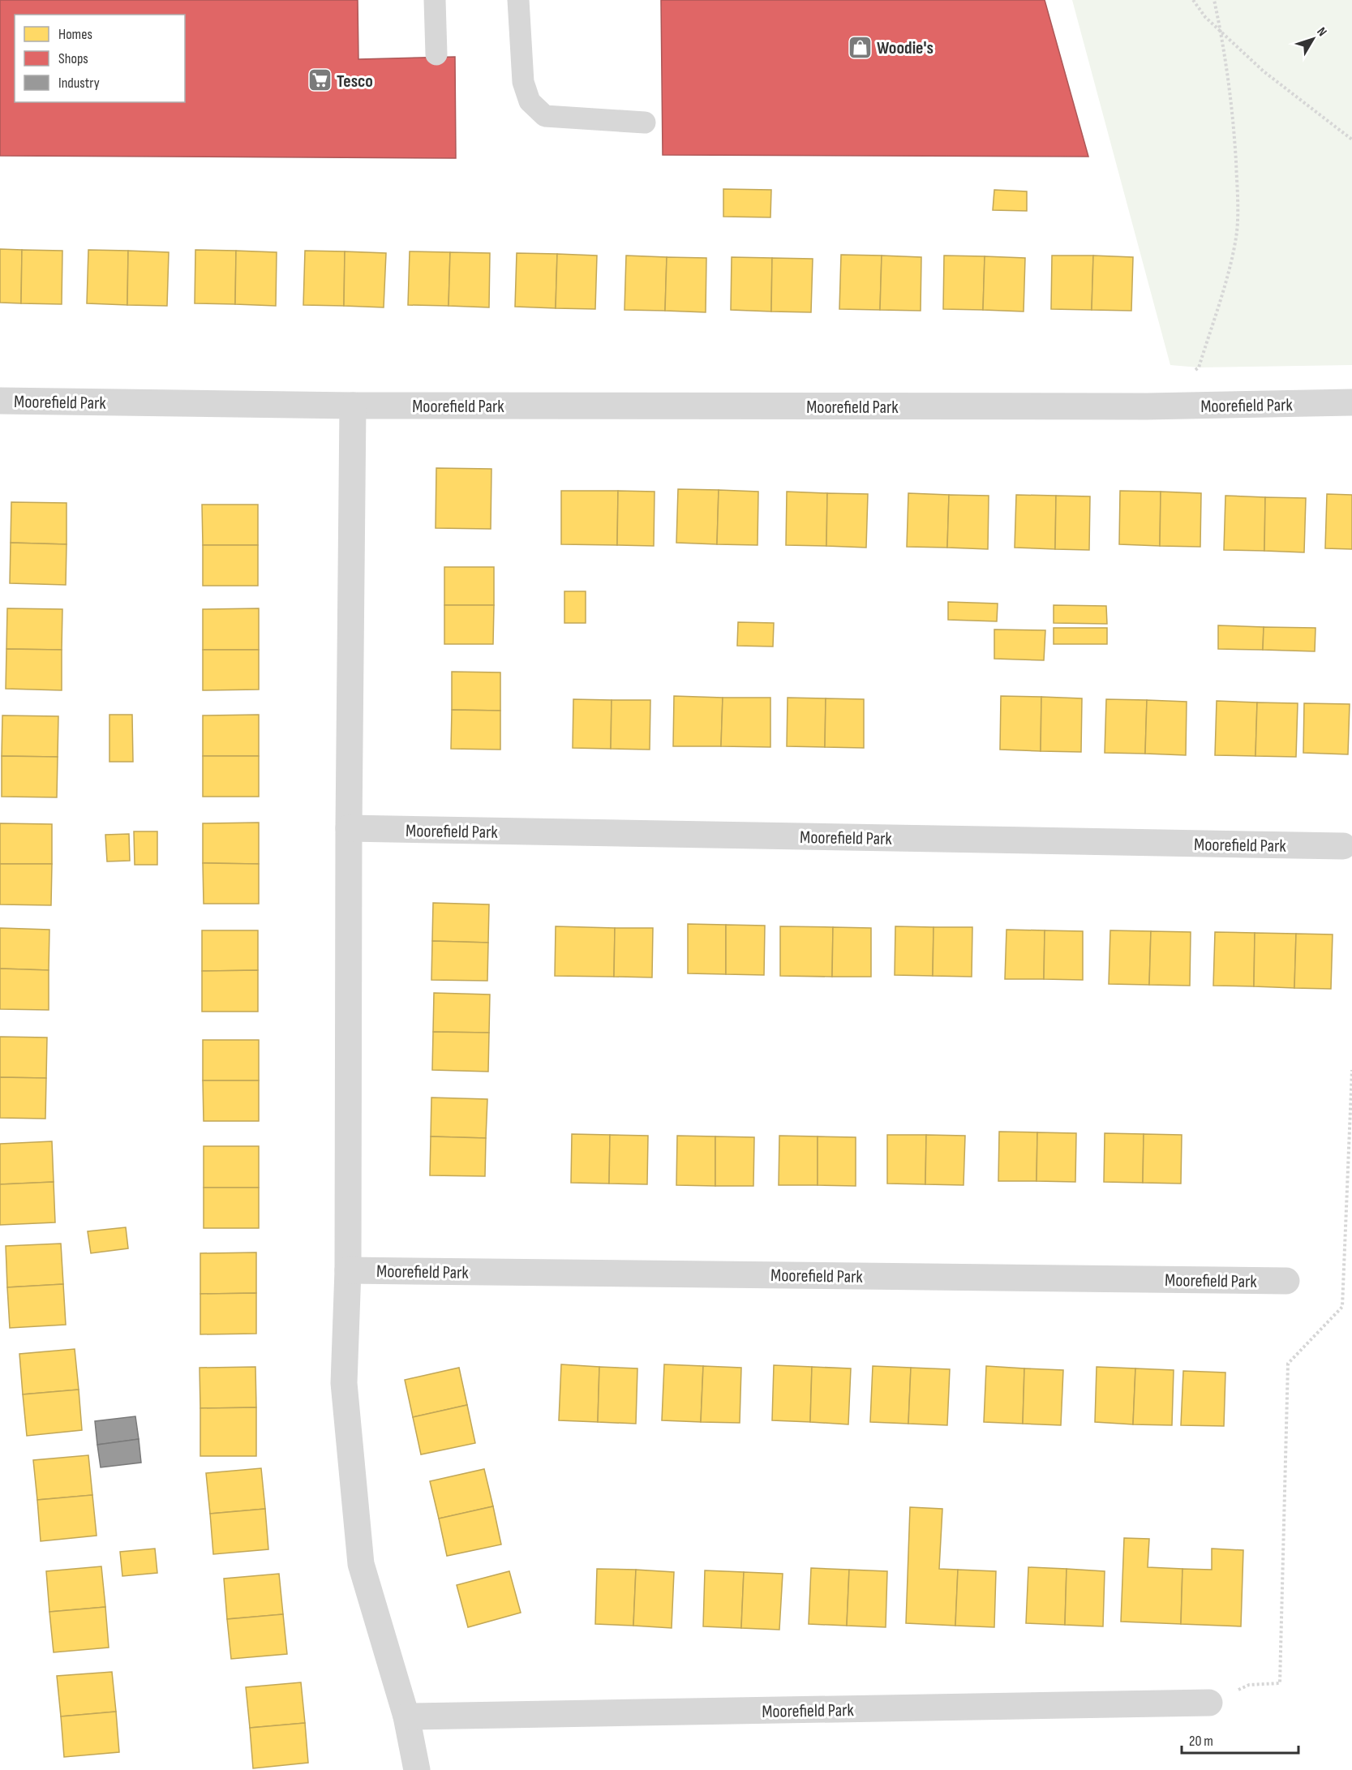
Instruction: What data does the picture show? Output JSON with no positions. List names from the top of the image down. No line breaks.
{"streets":{"street":["Moorefield Park"]},"places":{"shop":["Woodie's"],"supermarket":["Tesco"]},"legend":["Homes","Shops","Industry"],"scale_bar":"20 m","north":"top right"}
